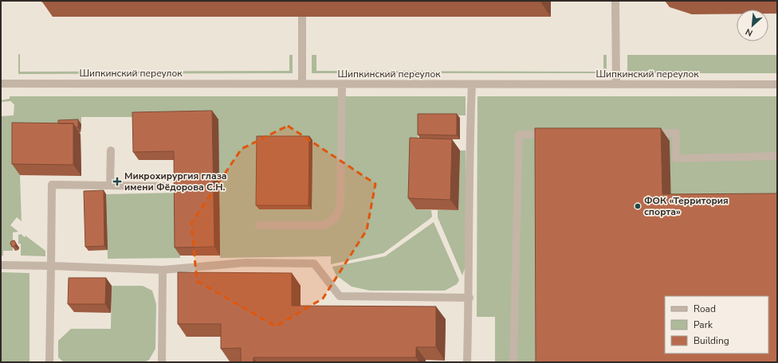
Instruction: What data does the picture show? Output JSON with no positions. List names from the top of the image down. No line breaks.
{"streets":{"street":["Шипкинский переулок"]},"places":{"health":["Микрохирургия глаза имени Фёдорова С.Н."],"other":["ФОК «Территория спорта»"]},"legend":["Road","Park","Building"],"north":"bottom left"}
